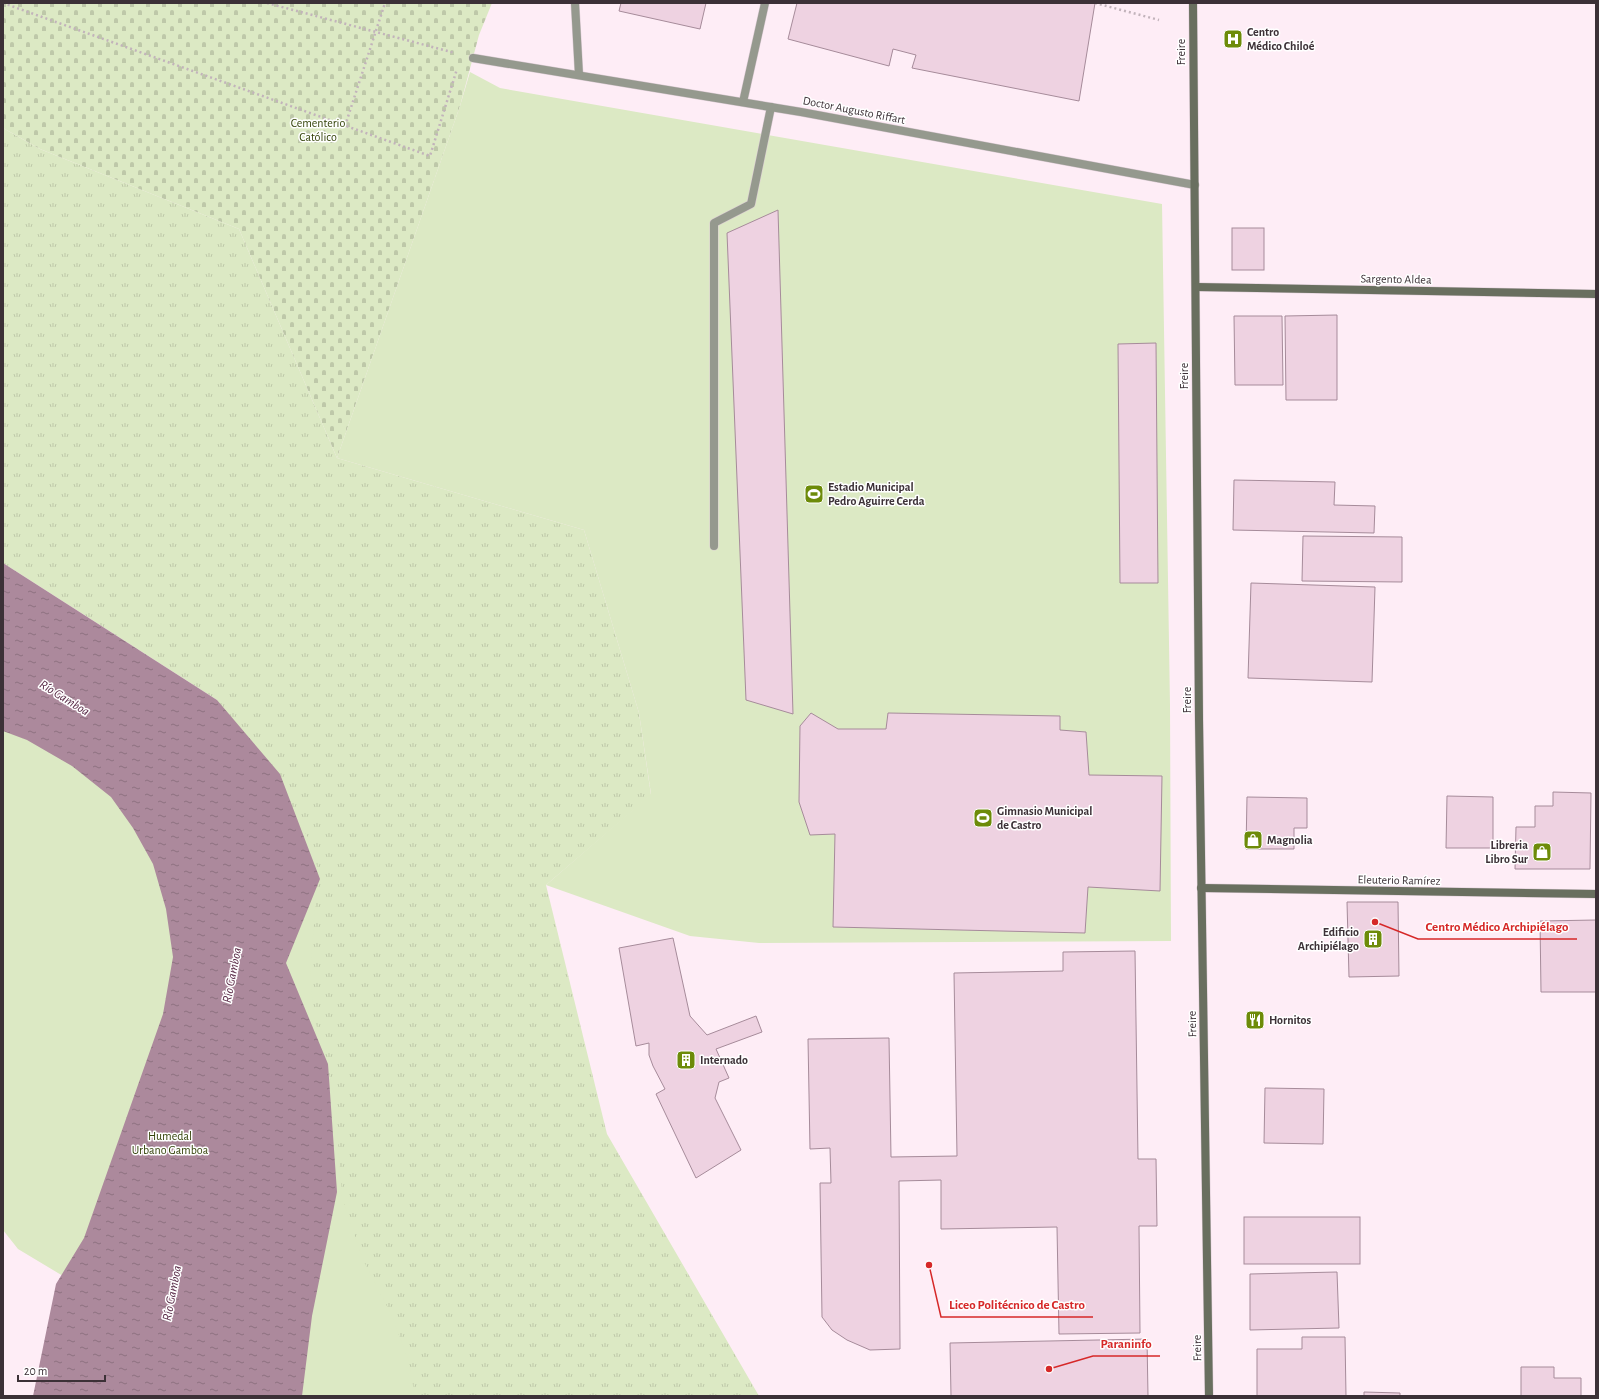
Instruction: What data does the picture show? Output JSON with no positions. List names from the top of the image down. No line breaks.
{"streets":{"main road":["Freire","Sargento Aldea","Eleuterio Ramírez"],"street":["Doctor Augusto Riffart"]},"crossings":[["Freire","Doctor Augusto Riffart"],["Freire","Sargento Aldea"],["Freire","Eleuterio Ramírez"]],"water":["Río Gamboa"],"parks":["Cementerio Católico","Humedal Urbano Gamboa"],"places":{"hospital":["Centro Médico Chiloé"],"sports":["Estadio Municipal Pedro Aguirre Cerda","Gimnasio Municipal de Castro"],"shop":["Magnolia","Libreria Libro Sur"],"other":["Centro Médico Archipiélago","Liceo Politécnico de Castro","Paraninfo"],"building":["Edificio Archipiélago","Internado"],"restaurant":["Hornitos"]},"scale_bar":"20 m"}
